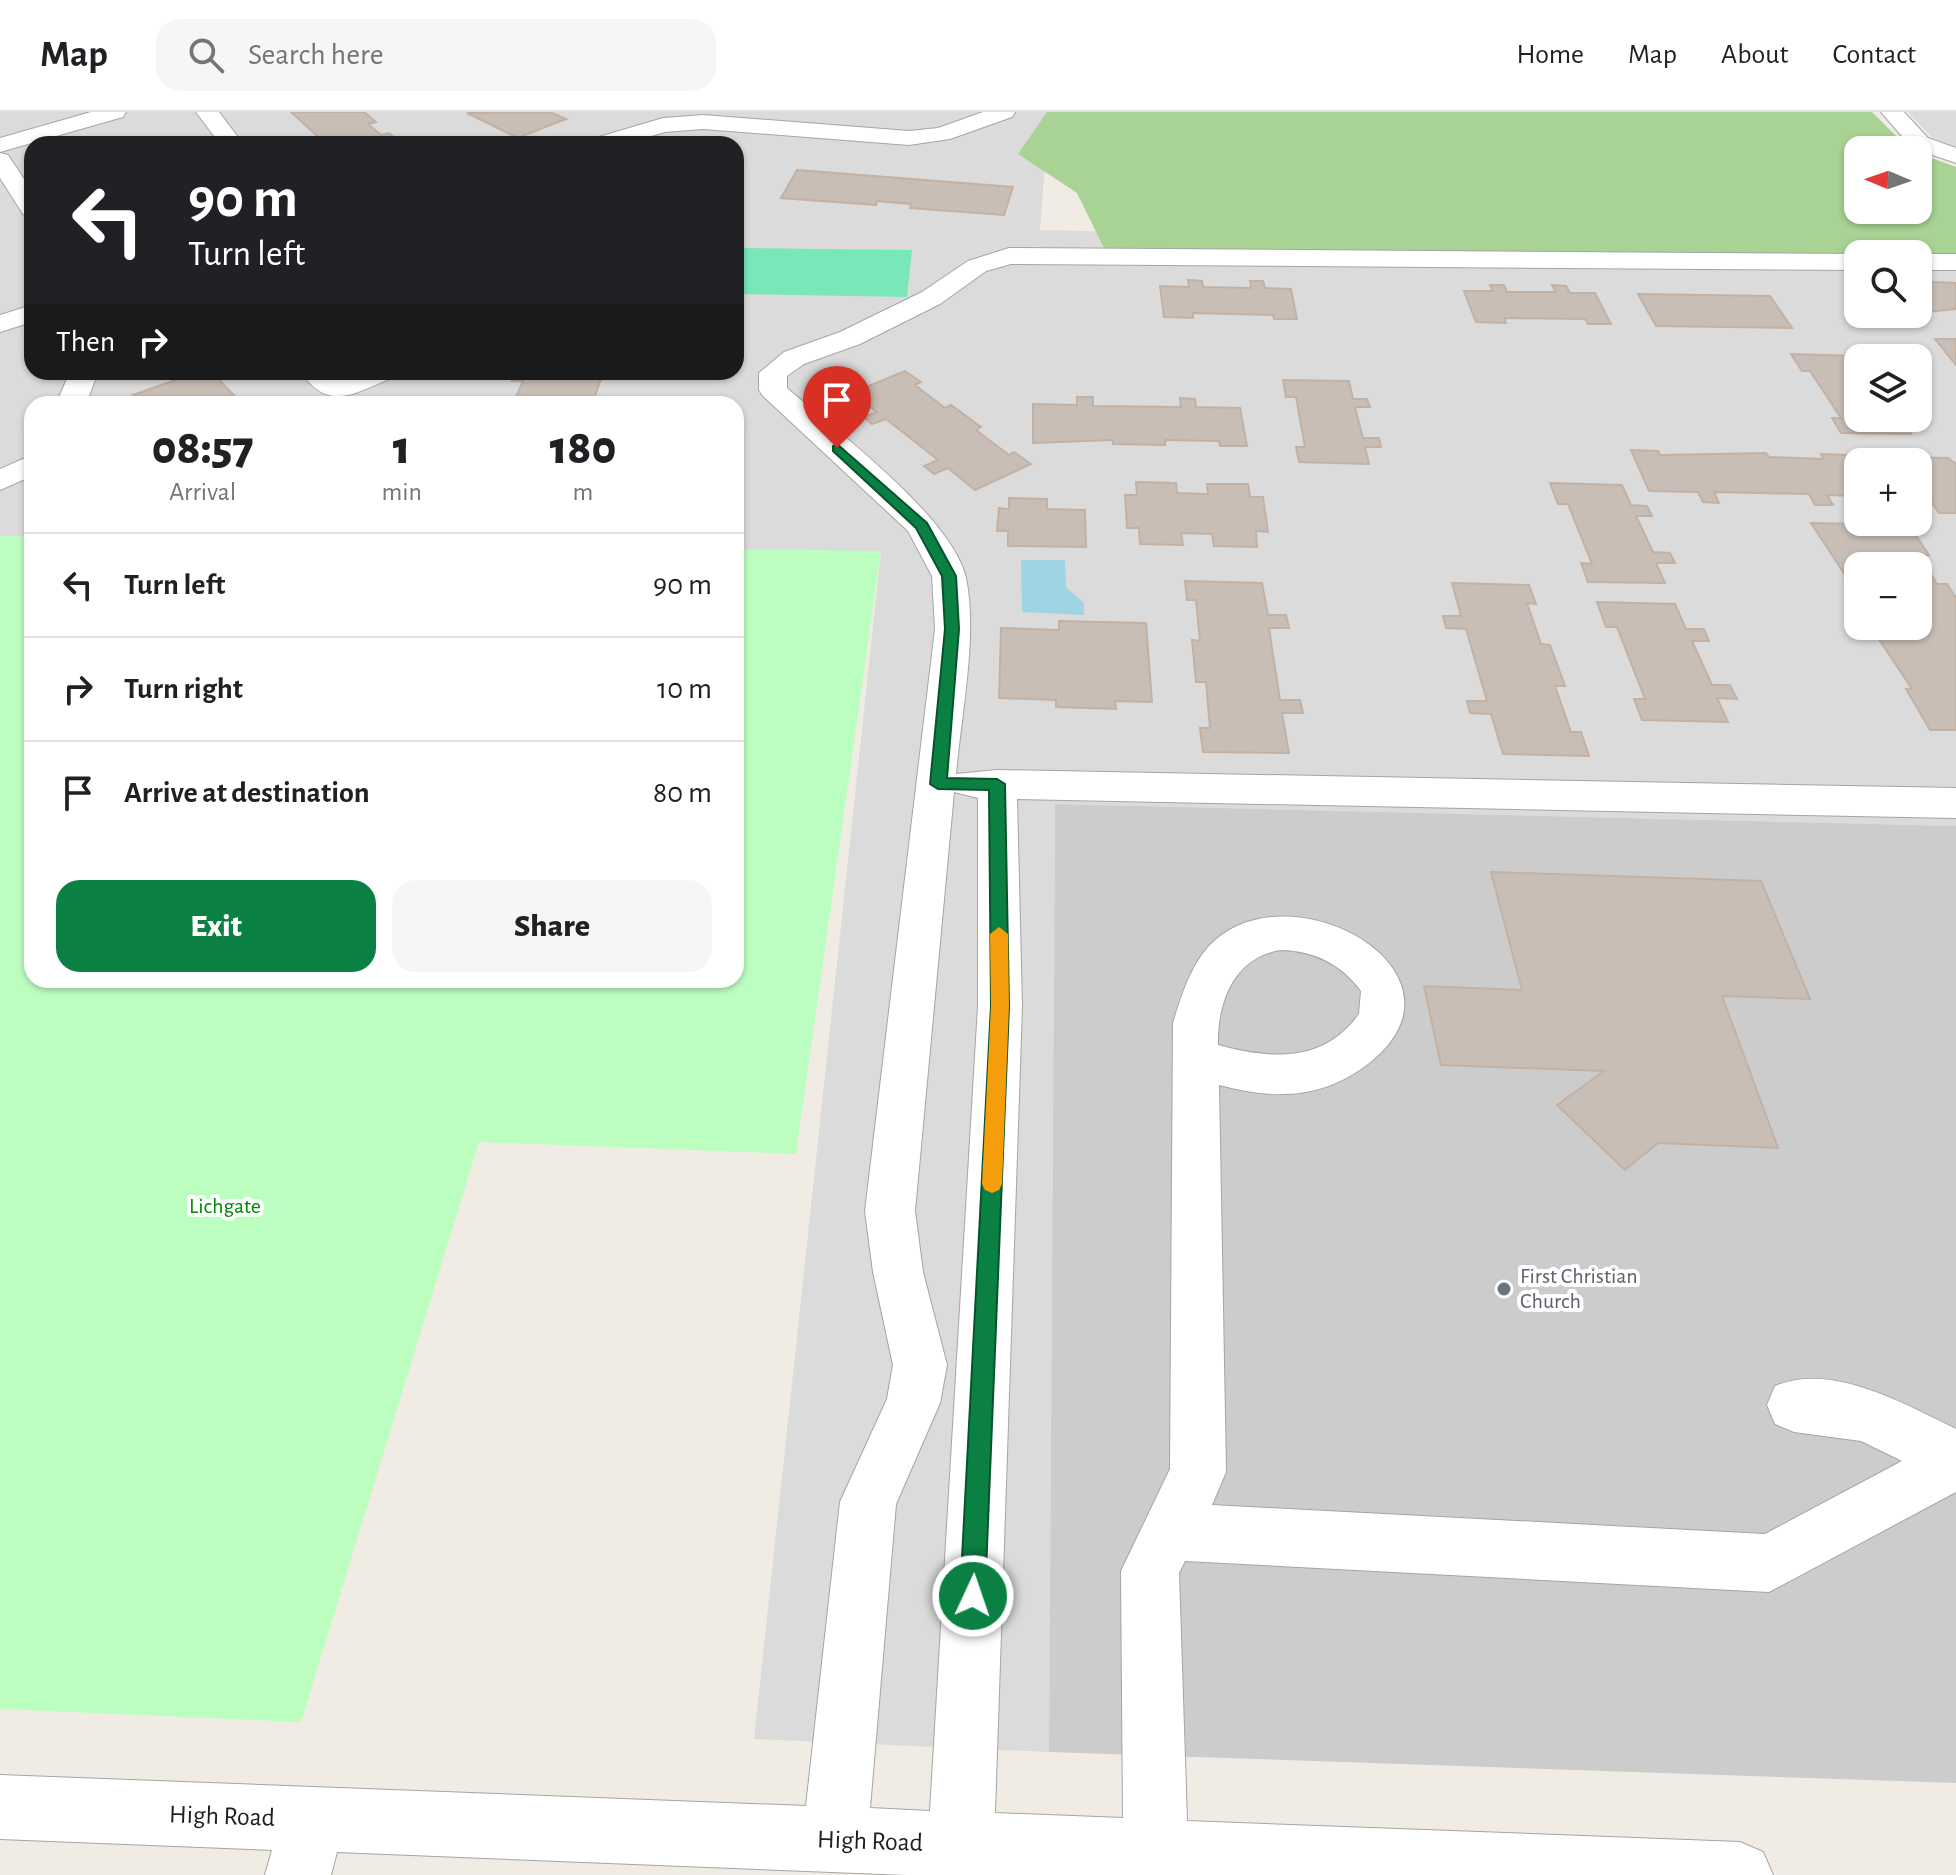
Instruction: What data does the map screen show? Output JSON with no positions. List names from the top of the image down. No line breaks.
{"streets":{"street":["High Road"]},"parks":["Lichgate"],"places":["First Christian Church"],"north":"left","page":{"header":"Map","search":"Search here","nav":["Home","Map","About","Contact"],"map_buttons":["+","−"],"turn":["90 m","Turn left"],"then":"Then","eta":["08:57","Arrival","1","min","180","m"],"list":[{"name":"Turn left","value":"90 m"},{"name":"Turn right","value":"10 m"},{"name":"Arrive at destination","value":"80 m"}],"buttons":["Exit","Share"]}}
